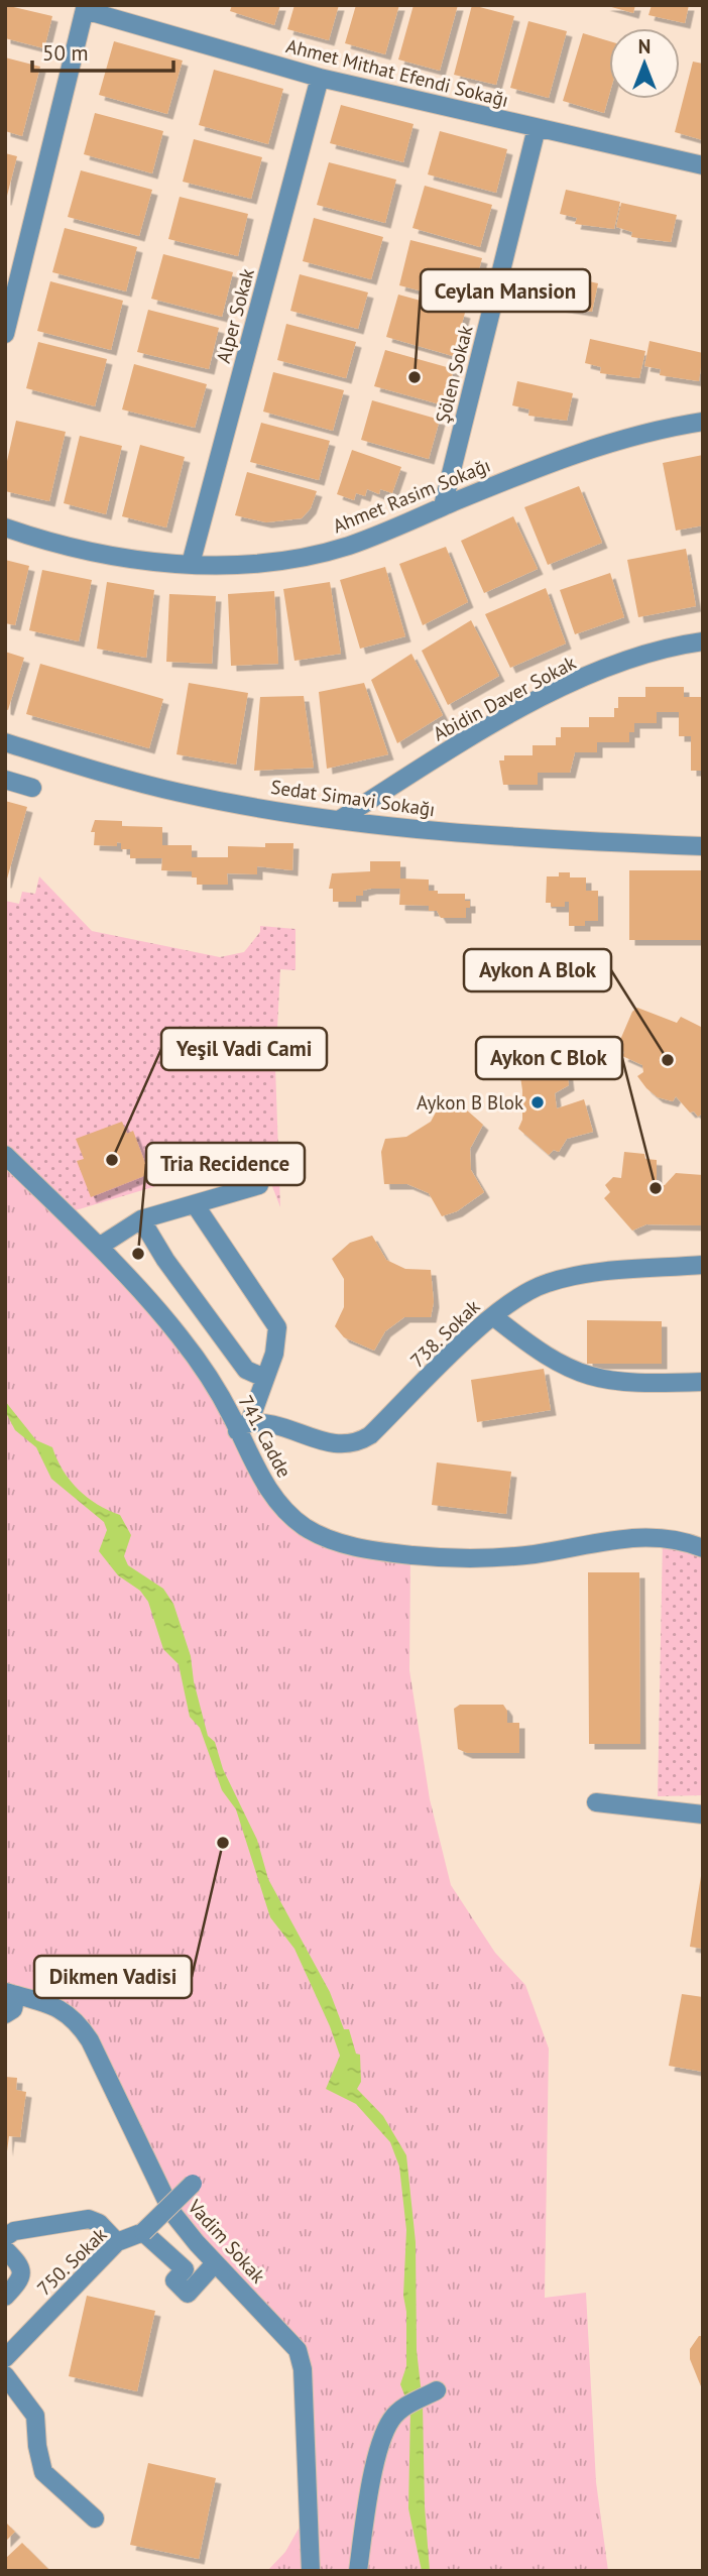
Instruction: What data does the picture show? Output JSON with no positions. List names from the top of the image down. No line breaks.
{"streets":{"street":["Ahmet Mithat Efendi Sokağı","Alper Sokak","Şölen Sokak","Ahmet Rasim Sokağı","Abidin Daver Sokak","Sedat Simavi Sokağı","738. Sokak","741. Cadde","Vadim Sokak","750. Sokak"]},"crossings":[["Ahmet Mithat Efendi Sokağı","Alper Sokak"],["Ahmet Mithat Efendi Sokağı","Şölen Sokak"],["Alper Sokak","Ahmet Rasim Sokağı"],["Şölen Sokak","Ahmet Rasim Sokağı"],["Abidin Daver Sokak","Sedat Simavi Sokağı"],["738. Sokak","741. Cadde"]],"places":["Ceylan Mansion","Aykon A Blok","Aykon B Blok","Yeşil Vadi Cami","Aykon C Blok","Tria Recidence","Dikmen Vadisi"],"scale_bar":"50 m","north":"top"}
